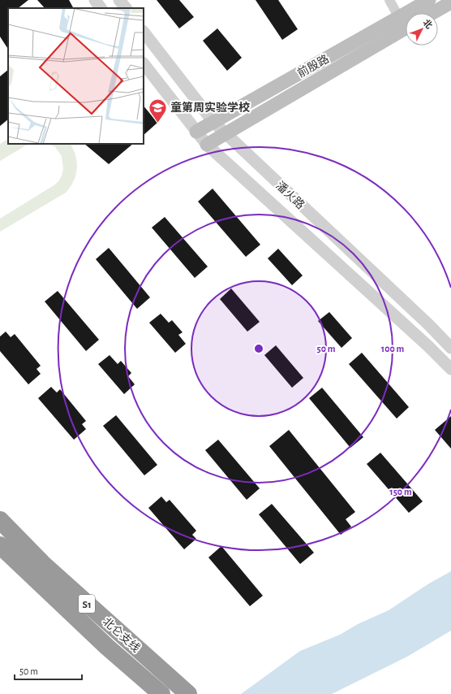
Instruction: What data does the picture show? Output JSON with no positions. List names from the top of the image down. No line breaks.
{"streets":{"highway":["S1","北仑支线"],"main road":["前殷路"],"street":["潘火路"]},"crossings":[["前殷路","潘火路"]],"places":{"school or university":["童第周实验学校"]},"scale_bar":"50 m","north":"top right","rings":["50 m","100 m","150 m"]}
